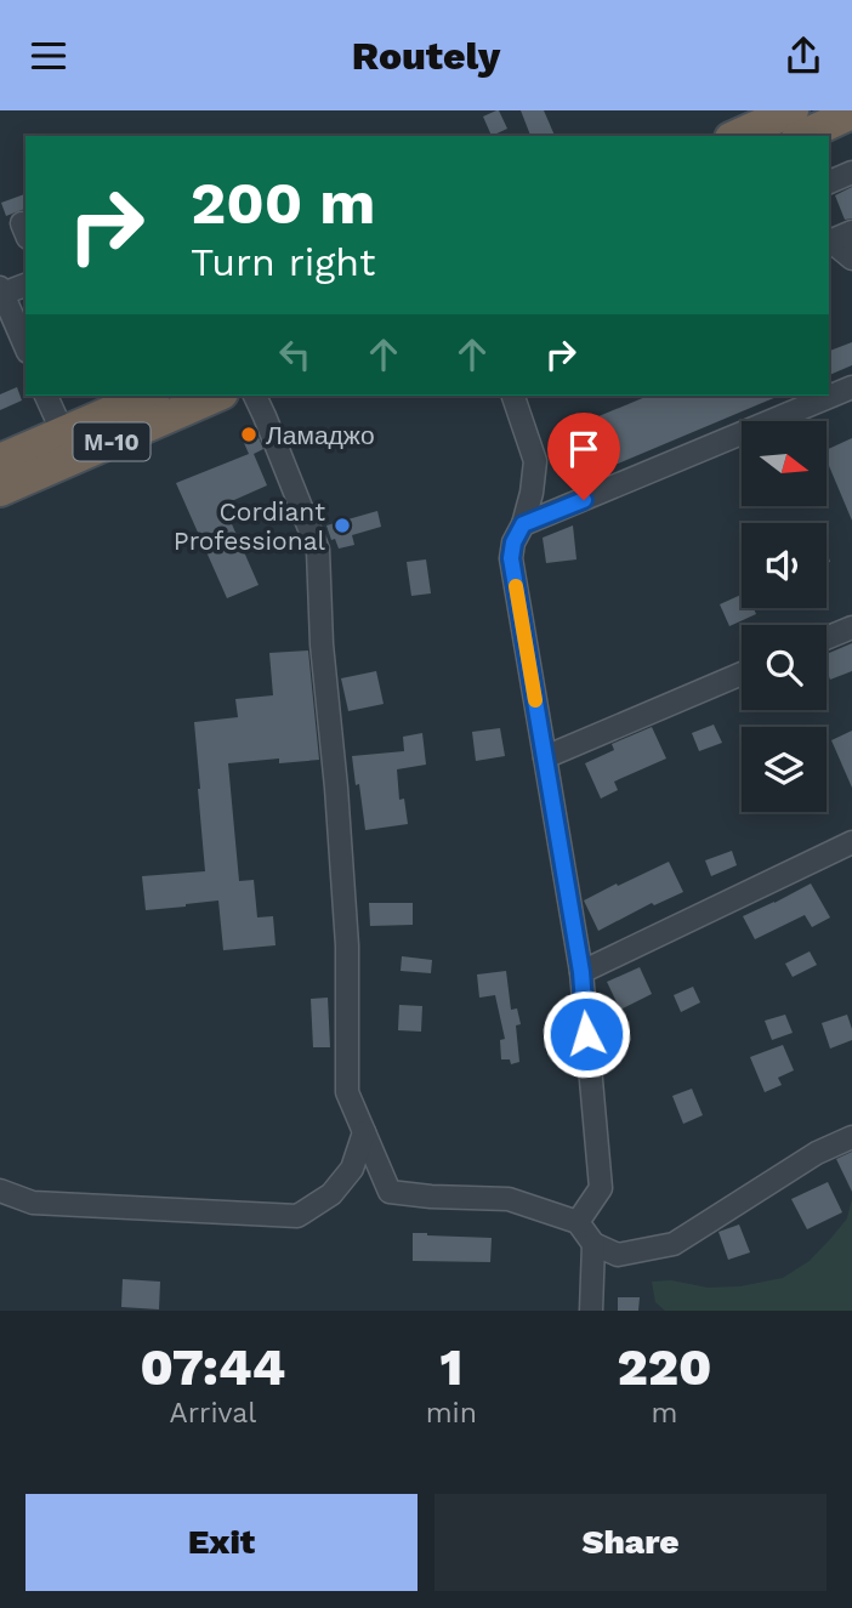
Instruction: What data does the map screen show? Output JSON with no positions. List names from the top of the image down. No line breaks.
{"streets":{"highway":["М-10"]},"places":["Ламаджо","Cordiant Professional"],"north":"right","page":{"header":"Routely","turn":["200 m","Turn right"],"eta":["07:44","Arrival","1","min","220","m"],"buttons":["Exit","Share"]}}
